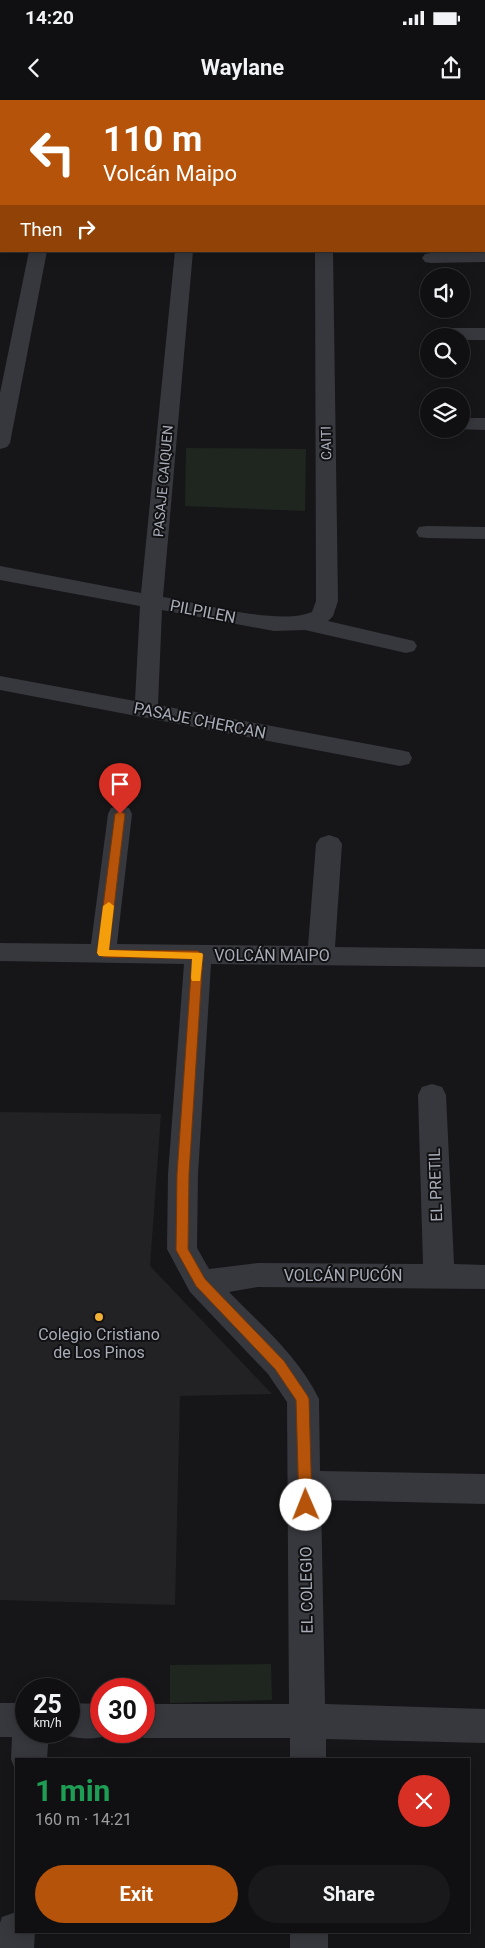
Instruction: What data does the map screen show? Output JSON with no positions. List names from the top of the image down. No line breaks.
{"streets":{"street":["CAITI","PASAJE CAIQUEN","PILPILEN","PASAJE CHERCAN","VOLCÁN MAIPO","EL PRETIL","VOLCÁN PUCÓN","EL COLEGIO"]},"crossings":[["CAITI","PILPILEN"],["PASAJE CAIQUEN","PILPILEN"],["PASAJE CAIQUEN","PASAJE CHERCAN"],["VOLCÁN MAIPO","EL COLEGIO"],["EL PRETIL","VOLCÁN PUCÓN"],["VOLCÁN PUCÓN","EL COLEGIO"]],"places":["Colegio Cristiano de Los Pinos"],"page":{"status":"14:20","header":"Waylane","turn":["110 m","Volcán Maipo"],"then":"Then","speed":"25 km/h","limit":"30","heading":["1 min","160 m · 14:21"],"buttons":["Exit","Share"]}}
